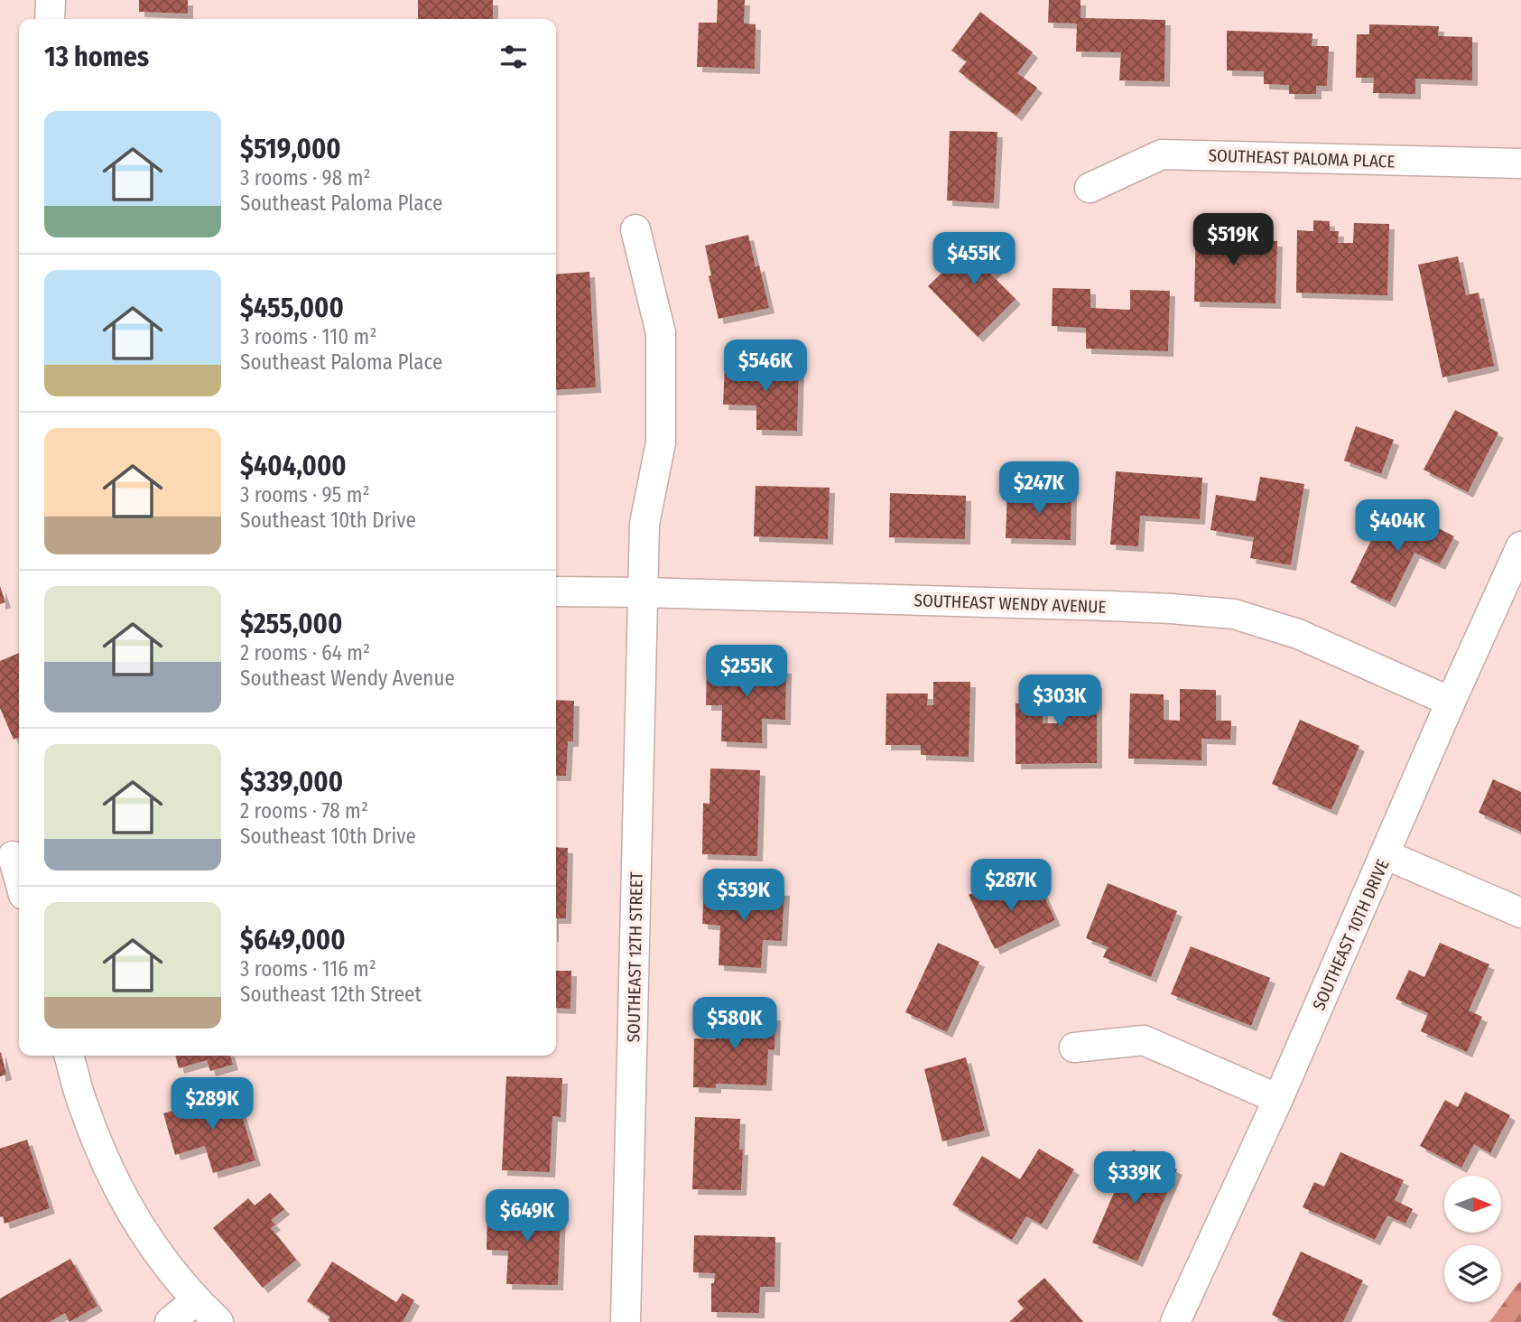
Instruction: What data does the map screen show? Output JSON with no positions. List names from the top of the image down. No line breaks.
{"streets":{"street":["SOUTHEAST PALOMA PLACE","SOUTHEAST WENDY AVENUE","SOUTHEAST 10TH DRIVE","SOUTHEAST 12TH STREET"]},"crossings":[["SOUTHEAST WENDY AVENUE","SOUTHEAST 10TH DRIVE"],["SOUTHEAST WENDY AVENUE","SOUTHEAST 12TH STREET"]],"north":"right","page":{"heading":"13 homes","list":[{"name":"$519,000","note":"3 rooms · 98 m² · Southeast Paloma Place"},{"name":"$455,000","note":"3 rooms · 110 m² · Southeast Paloma Place"},{"name":"$404,000","note":"3 rooms · 95 m² · Southeast 10th Drive"},{"name":"$255,000","note":"2 rooms · 64 m² · Southeast Wendy Avenue"},{"name":"$339,000","note":"2 rooms · 78 m² · Southeast 10th Drive"},{"name":"$649,000","note":"3 rooms · 116 m² · Southeast 12th Street"}],"price":["$519K","$455K","$546K","$247K","$404K","$255K","$303K","$287K","$539K","$580K","$289K","$339K","$649K"]}}
